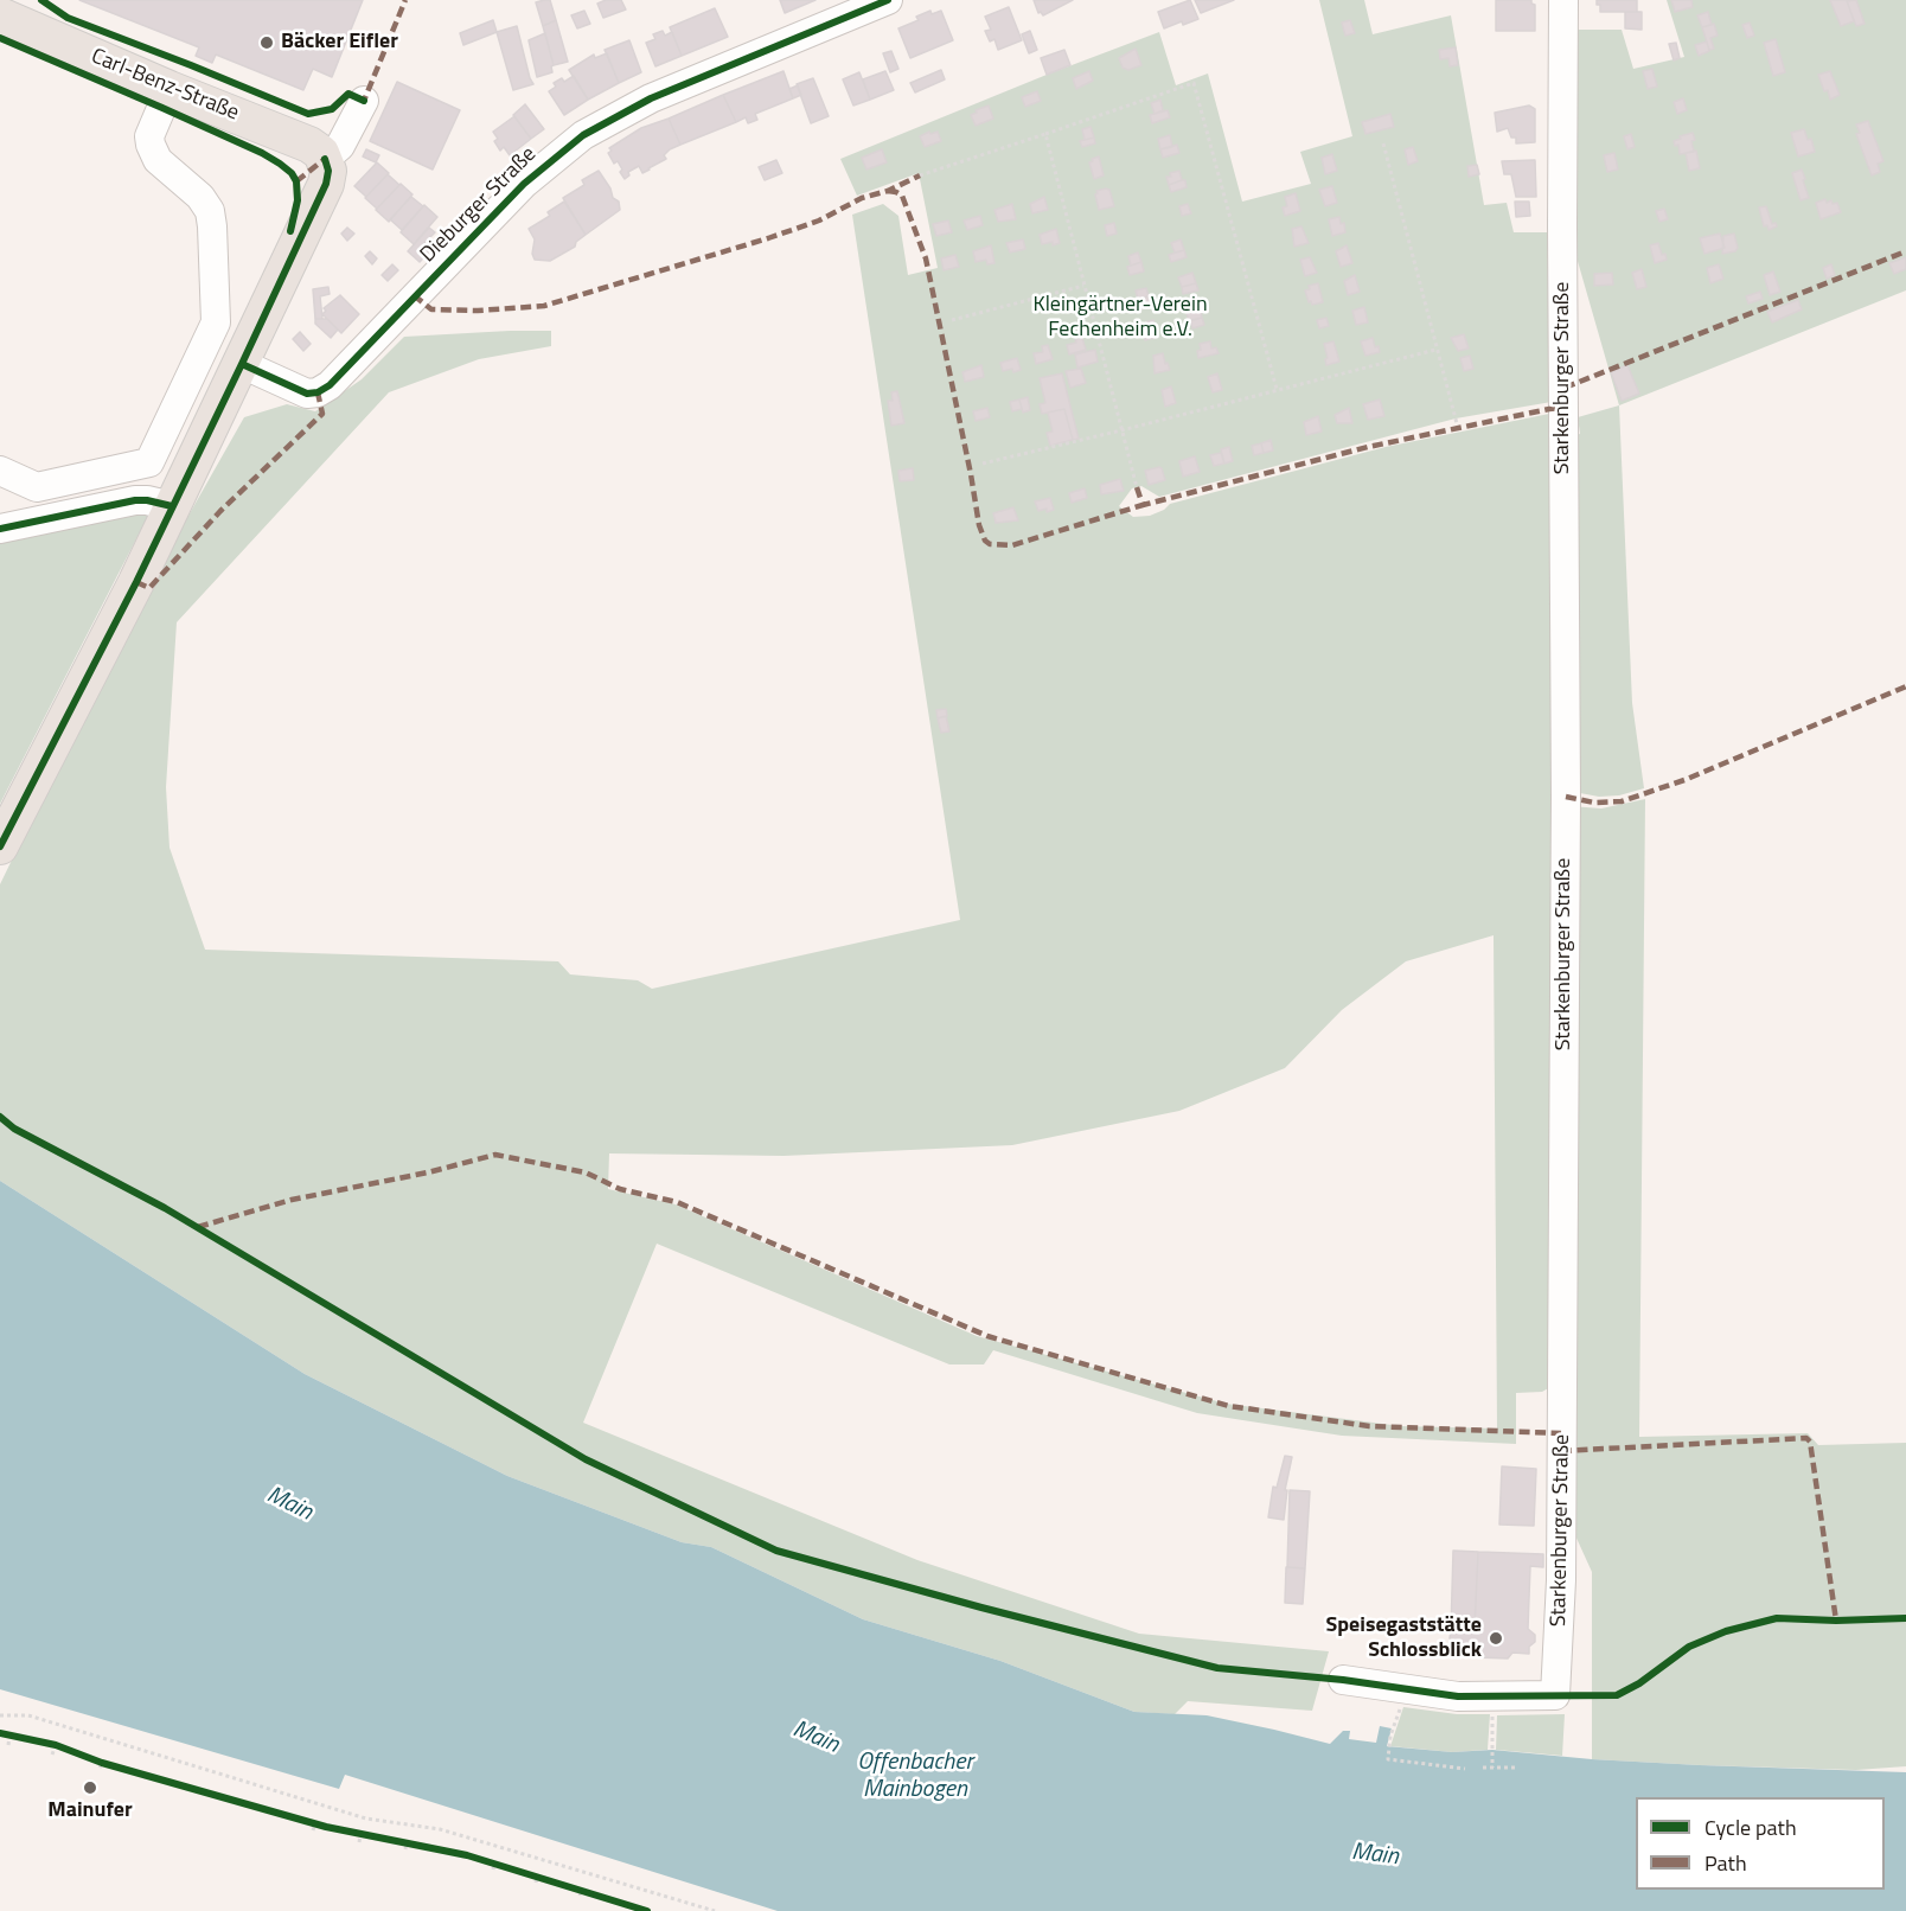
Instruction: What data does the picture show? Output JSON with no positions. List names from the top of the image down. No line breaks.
{"streets":{"main road":["Carl-Benz-Straße"],"street":["Dieburger Straße","Starkenburger Straße"]},"water":["Main","Offenbacher Mainbogen"],"parks":["Kleingärtner-Verein Fechenheim e.V."],"places":["Bäcker Eifler","Speisegaststätte Schlossblick","Mainufer"],"legend":["Cycle path","Path"]}
